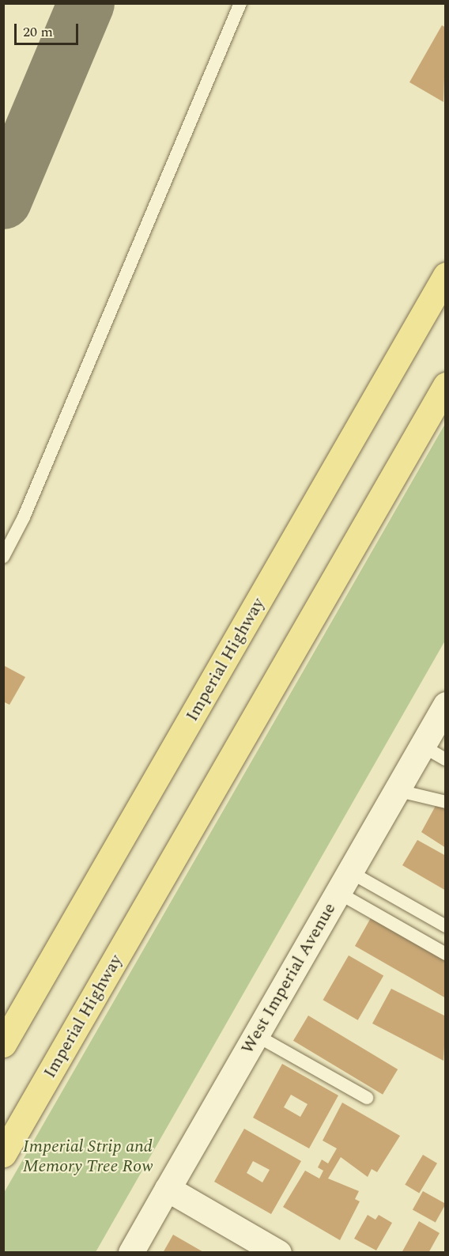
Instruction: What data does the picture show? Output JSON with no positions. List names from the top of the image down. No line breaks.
{"streets":{"main road":["Imperial Highway"],"street":["West Imperial Avenue"]},"parks":["Imperial Strip and Memory Tree Row"],"scale_bar":"20 m"}
